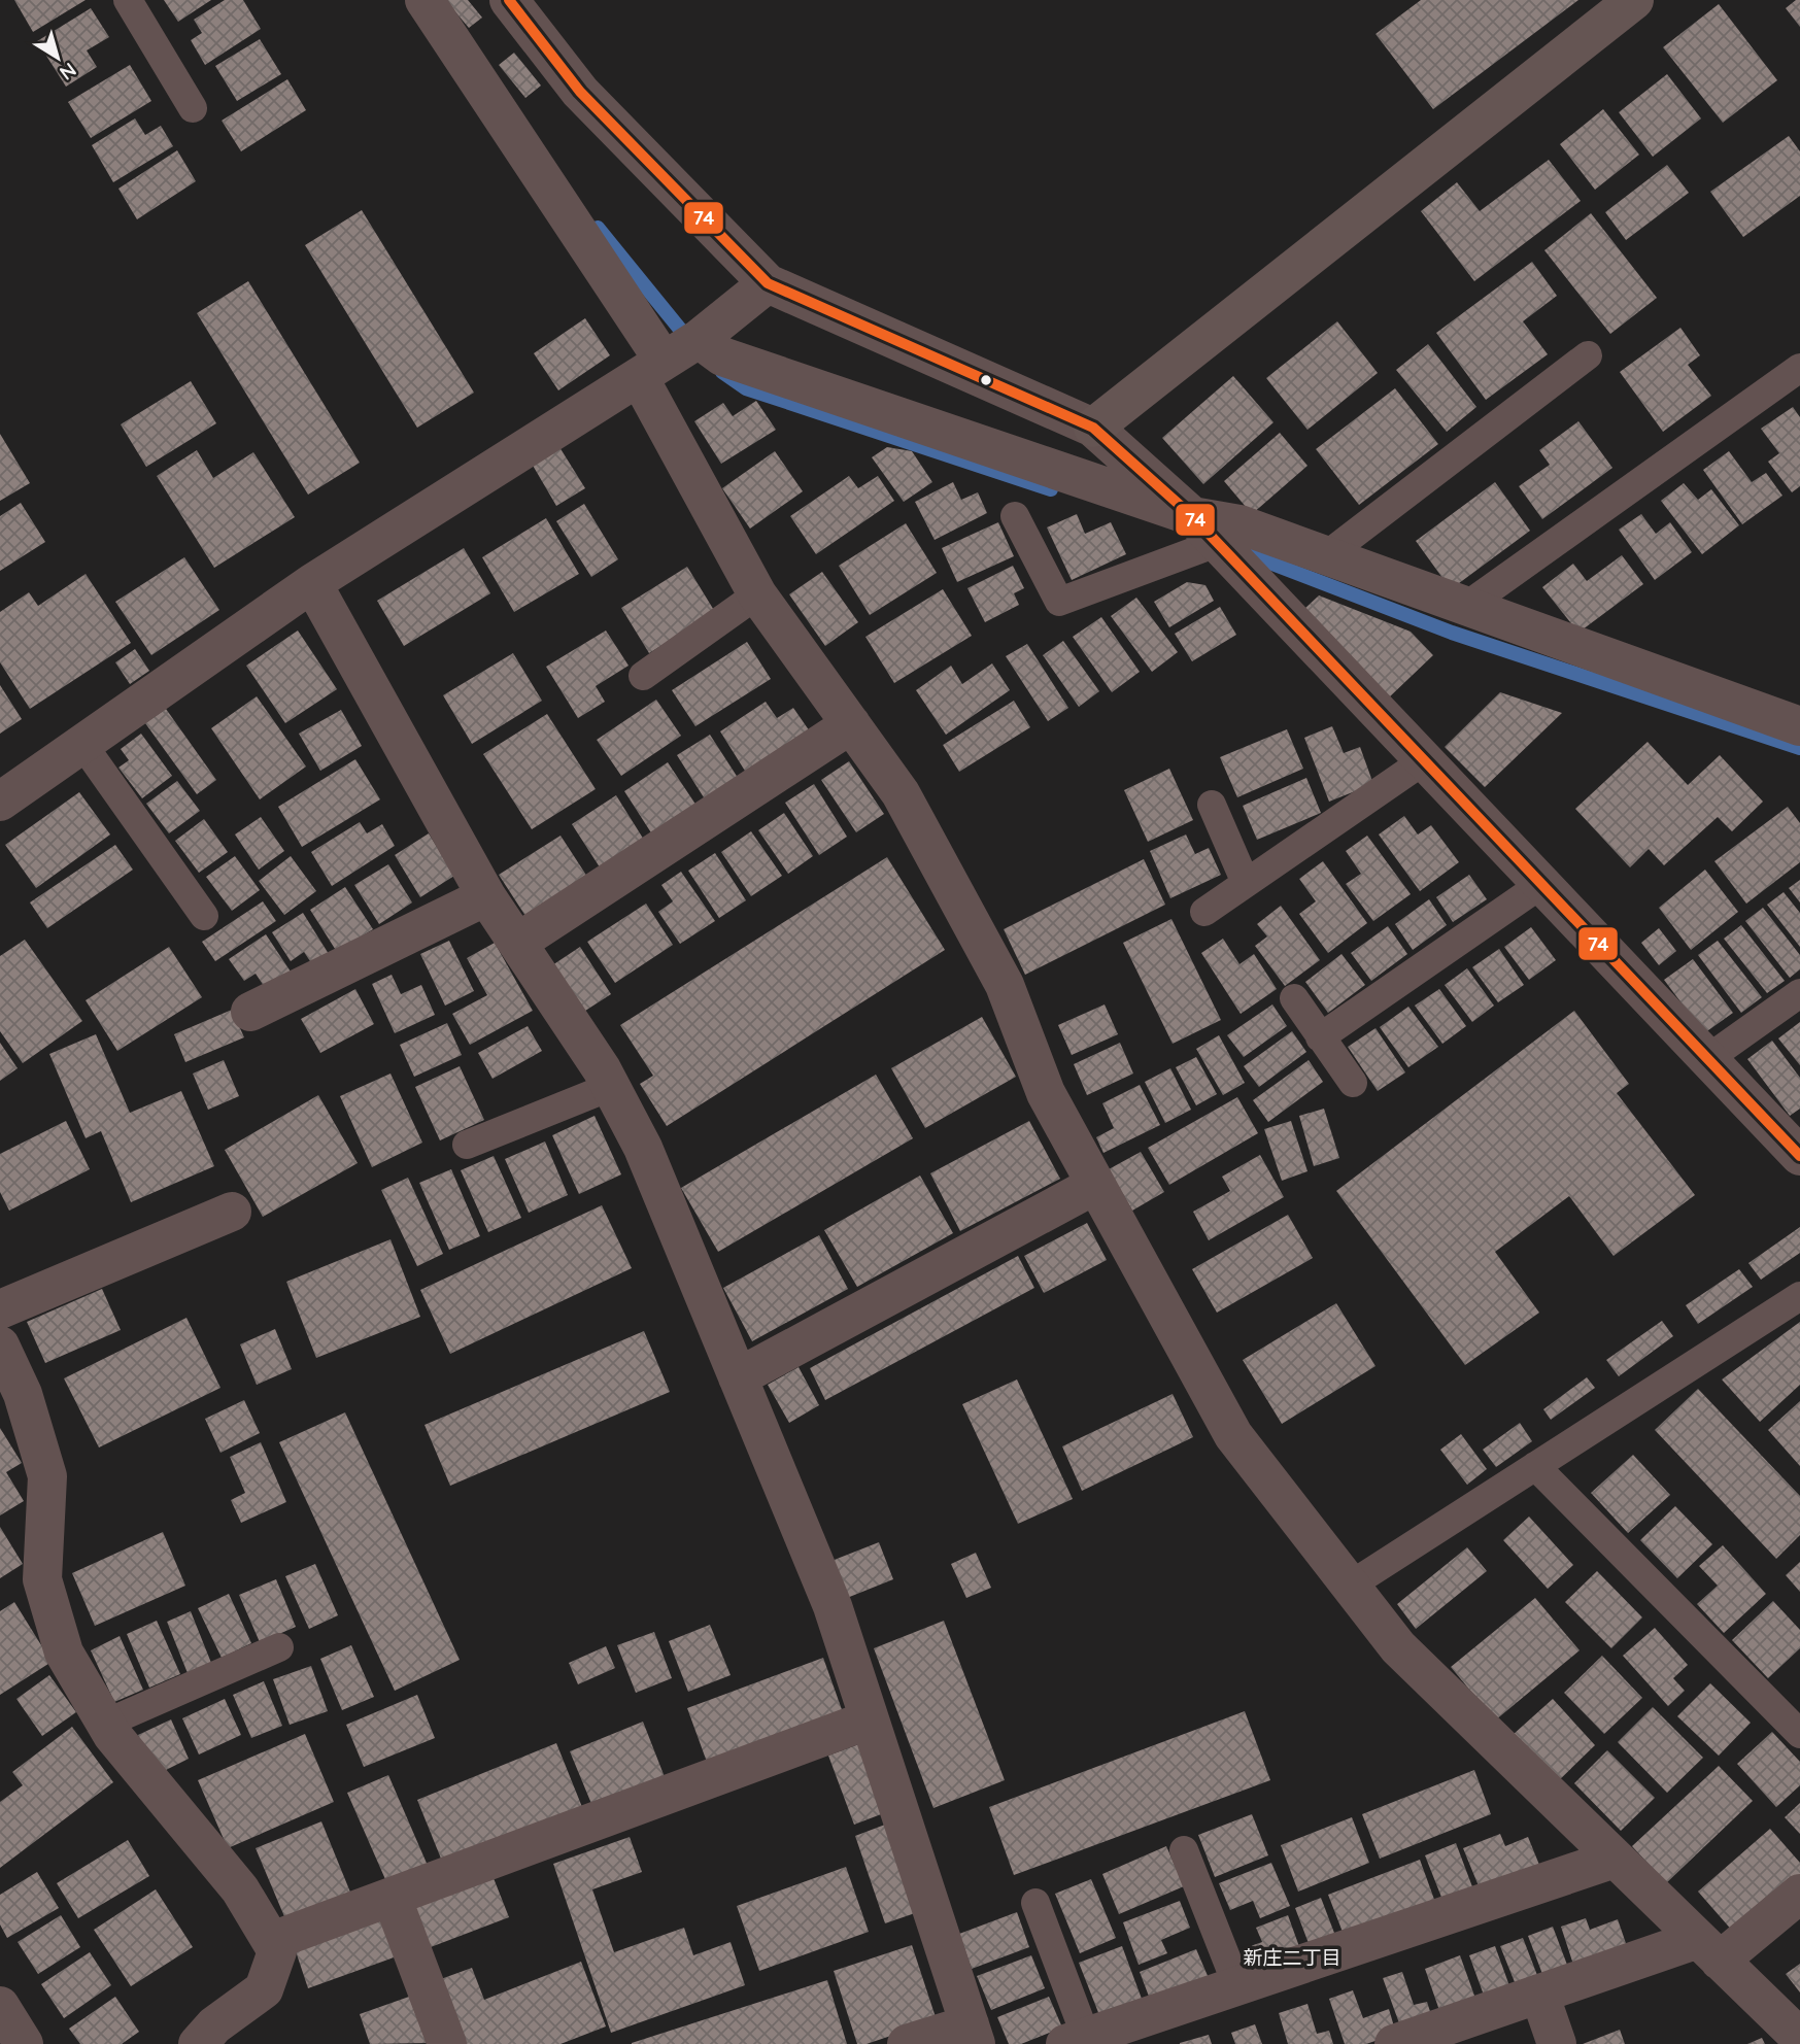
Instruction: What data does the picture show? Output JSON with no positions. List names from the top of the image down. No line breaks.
{"districts":["新庄二丁目"],"lines":["transit line 74"],"north":"bottom right"}
